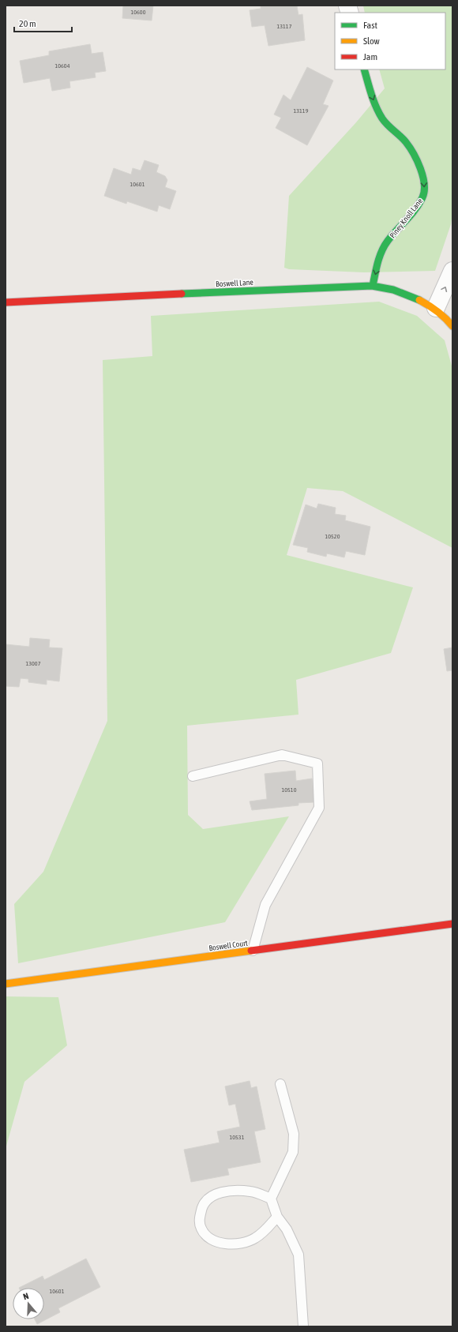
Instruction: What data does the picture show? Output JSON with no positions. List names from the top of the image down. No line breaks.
{"streets":{"street":["Piney Knoll Lane","Boswell Lane","Boswell Court"]},"crossings":[["Piney Knoll Lane","Boswell Lane"]],"one_way":["Piney Knoll Lane"],"house_numbers":["10600","13117","10604","13119","10601","10520","13007","10510","10531","10601"],"legend":["Fast","Slow","Jam"],"scale_bar":"20 m","north":"top"}
